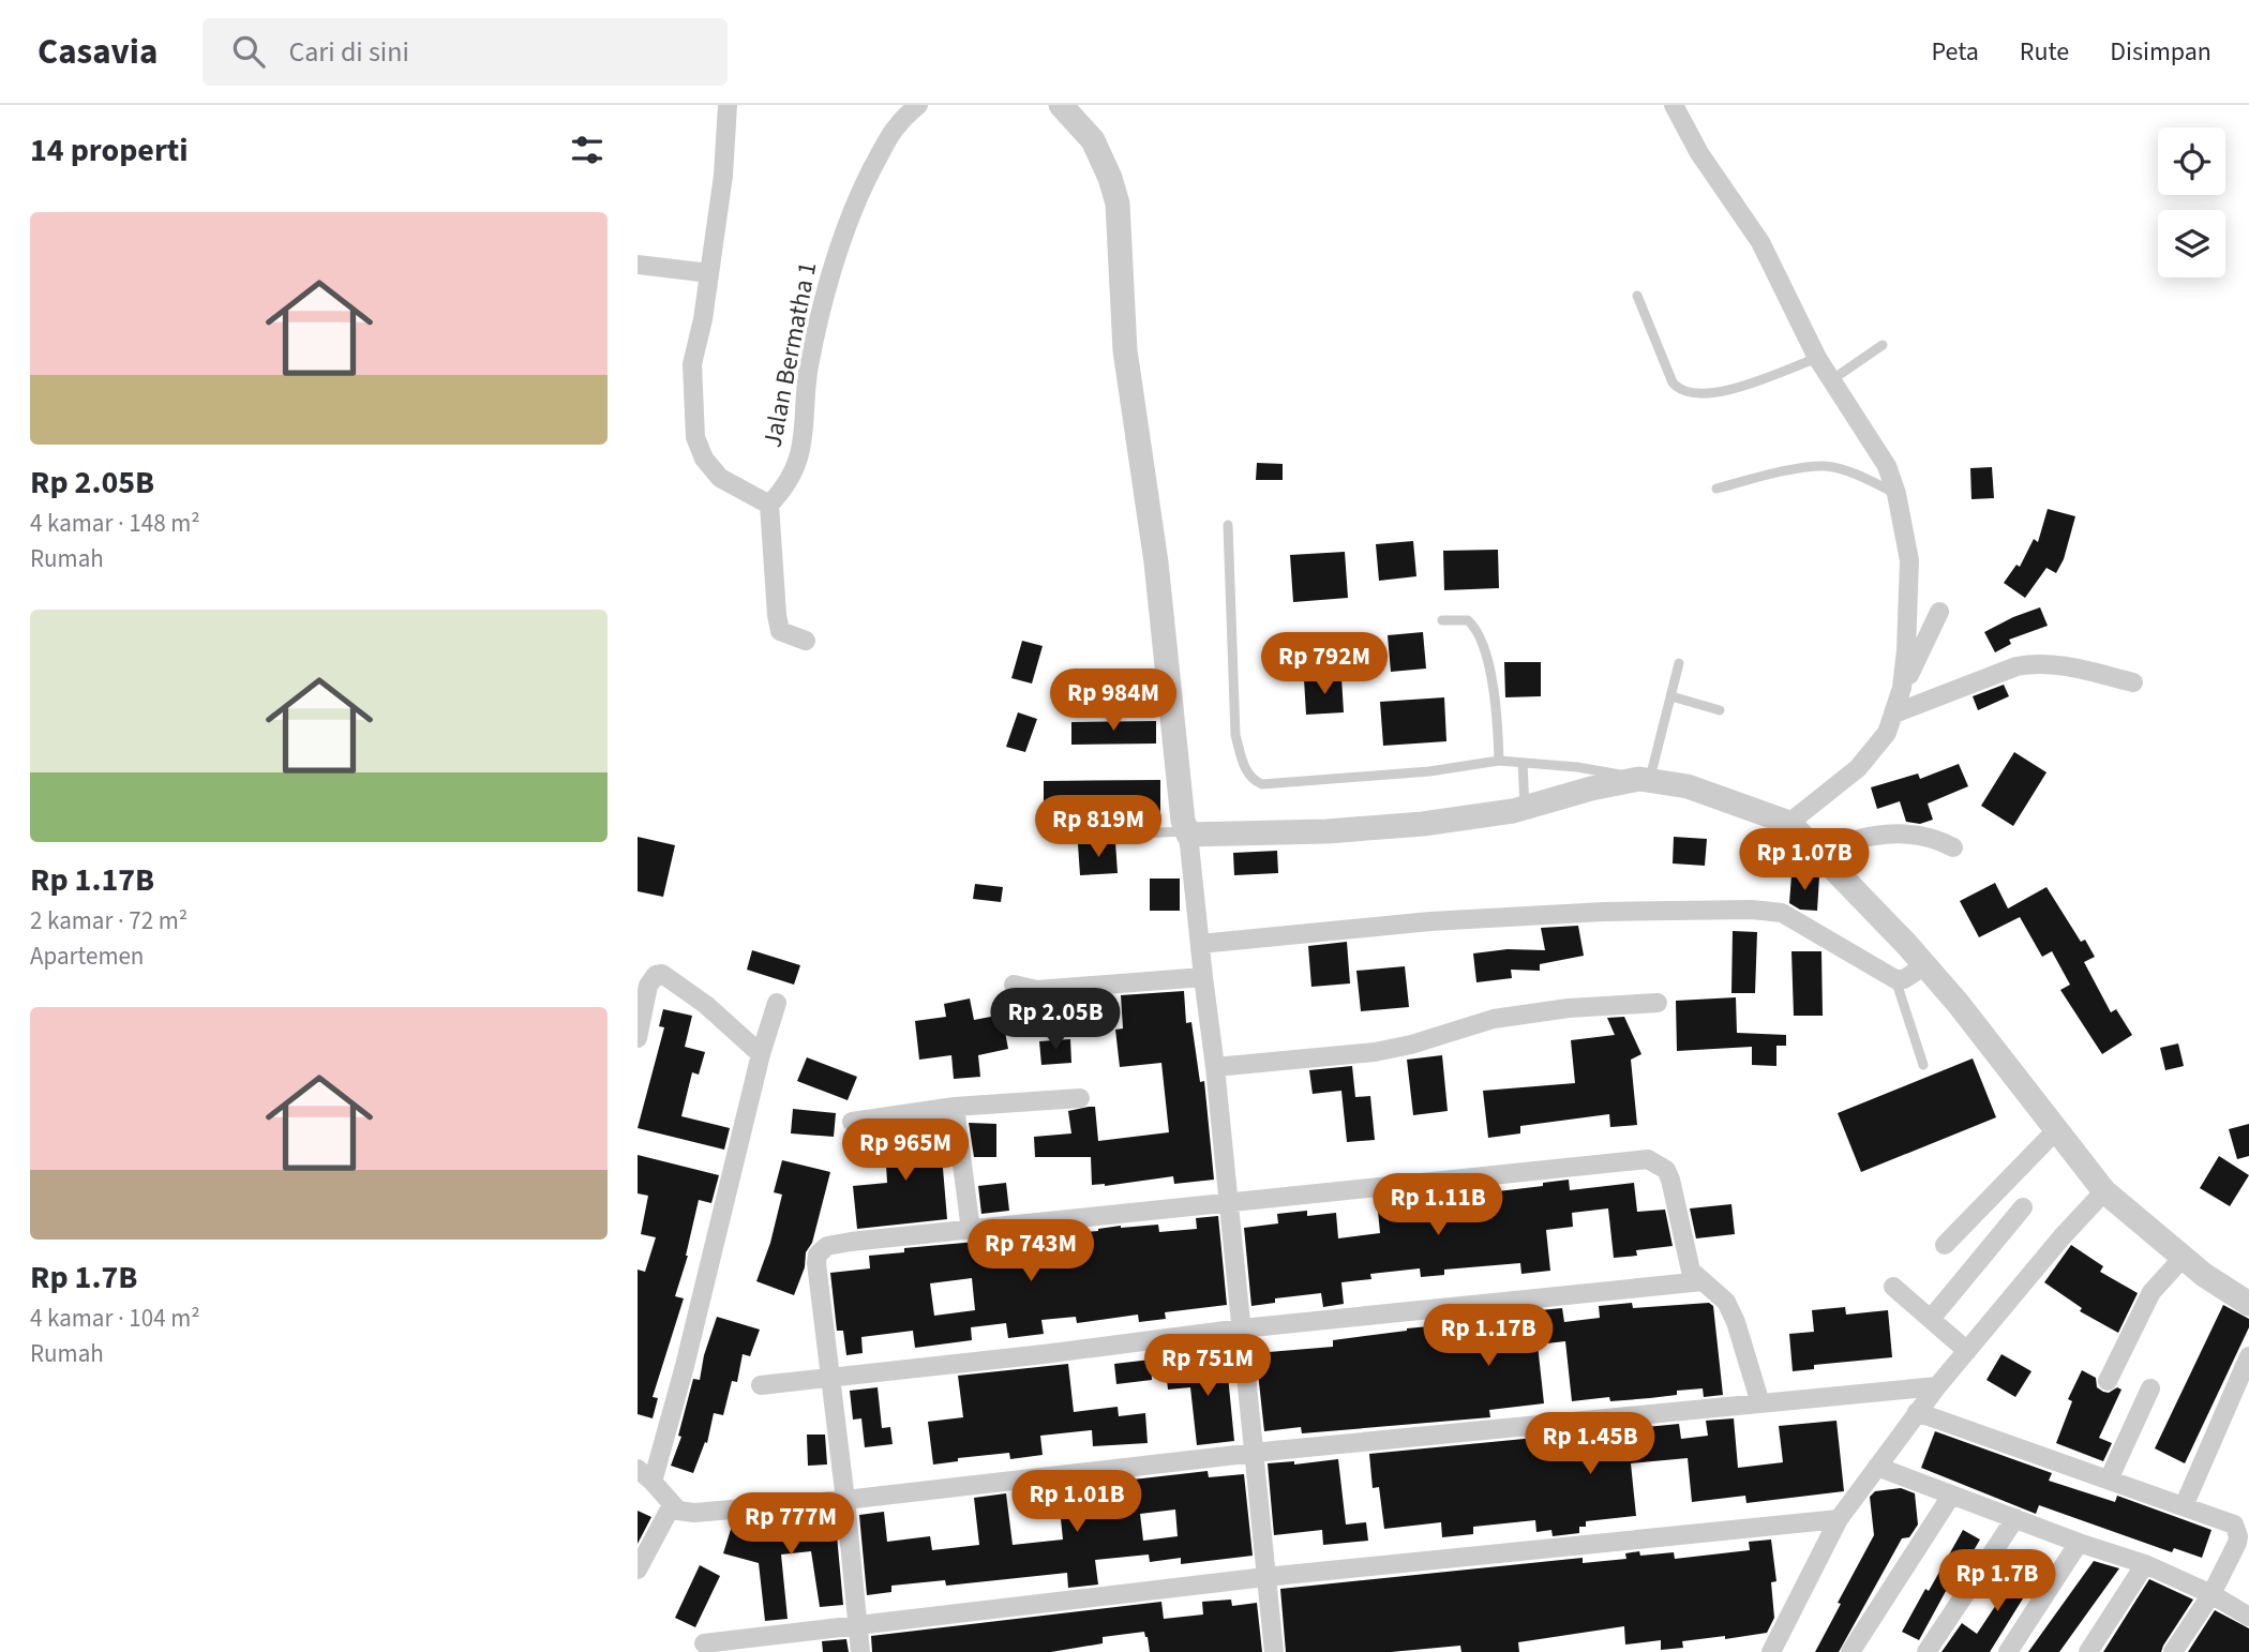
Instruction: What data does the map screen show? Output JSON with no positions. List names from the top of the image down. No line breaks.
{"streets":{"street":["Jalan Bermatha 1"]},"page":{"header":"Casavia","search":"Cari di sini","nav":["Peta","Rute","Disimpan"],"heading":"14 properti","list":[{"name":"Rp 2.05B","note":"4 kamar · 148 m² · Rumah"},{"name":"Rp 1.17B","note":"2 kamar · 72 m² · Apartemen"},{"name":"Rp 1.7B","note":"4 kamar · 104 m² · Rumah"}],"price":["Rp 792M","Rp 984M","Rp 819M","Rp 1.07B","Rp 2.05B","Rp 965M","Rp 1.11B","Rp 743M","Rp 1.17B","Rp 751M","Rp 1.45B","Rp 1.01B","Rp 777M","Rp 1.7B"]}}
